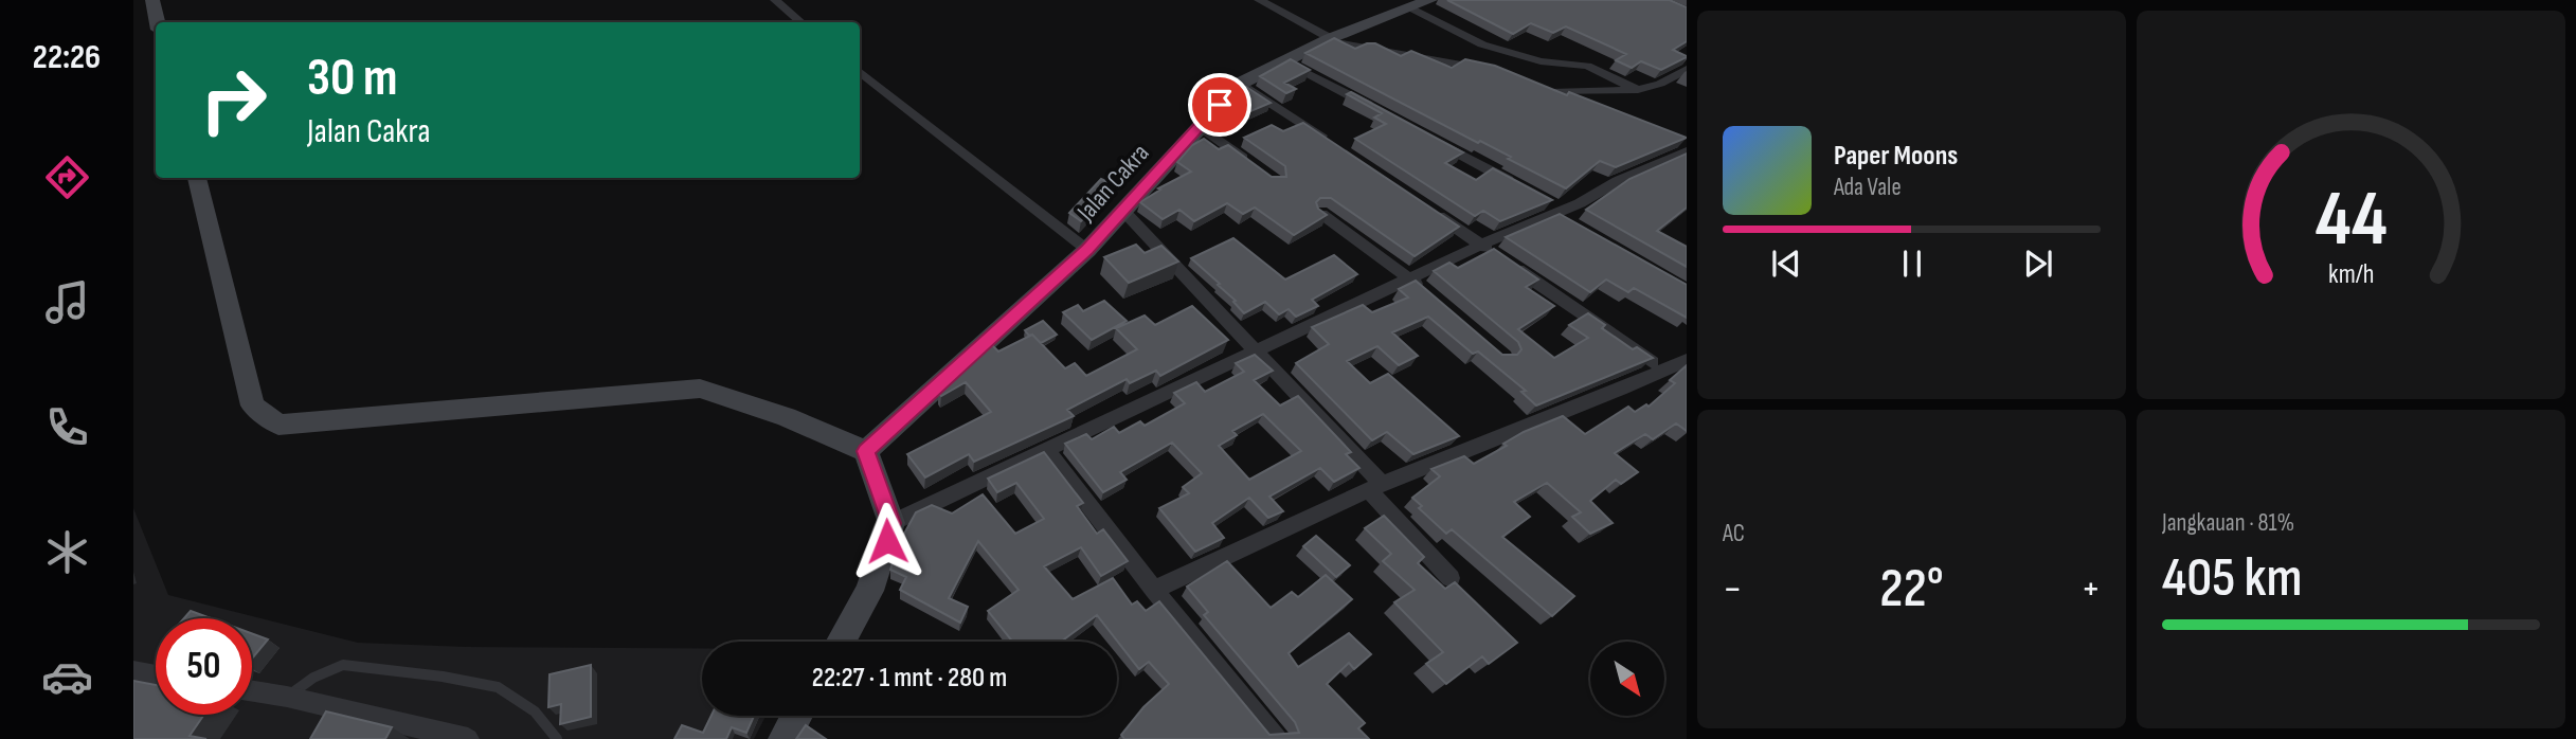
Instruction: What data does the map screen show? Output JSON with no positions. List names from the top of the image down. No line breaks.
{"streets":{"street":["Jalan Cakra"]},"north":"bottom right","page":{"tabs":"22:26","turn":["30 m","Jalan Cakra"],"song":["Paper Moons","Ada Vale"],"tile":["AC",["Jangkauan · 81%","405 km"]],"heat":["−","22°","+"],"limit":"50","trip":"22:27 · 1 mnt · 280 m","gauge":["44","km/h"]}}
